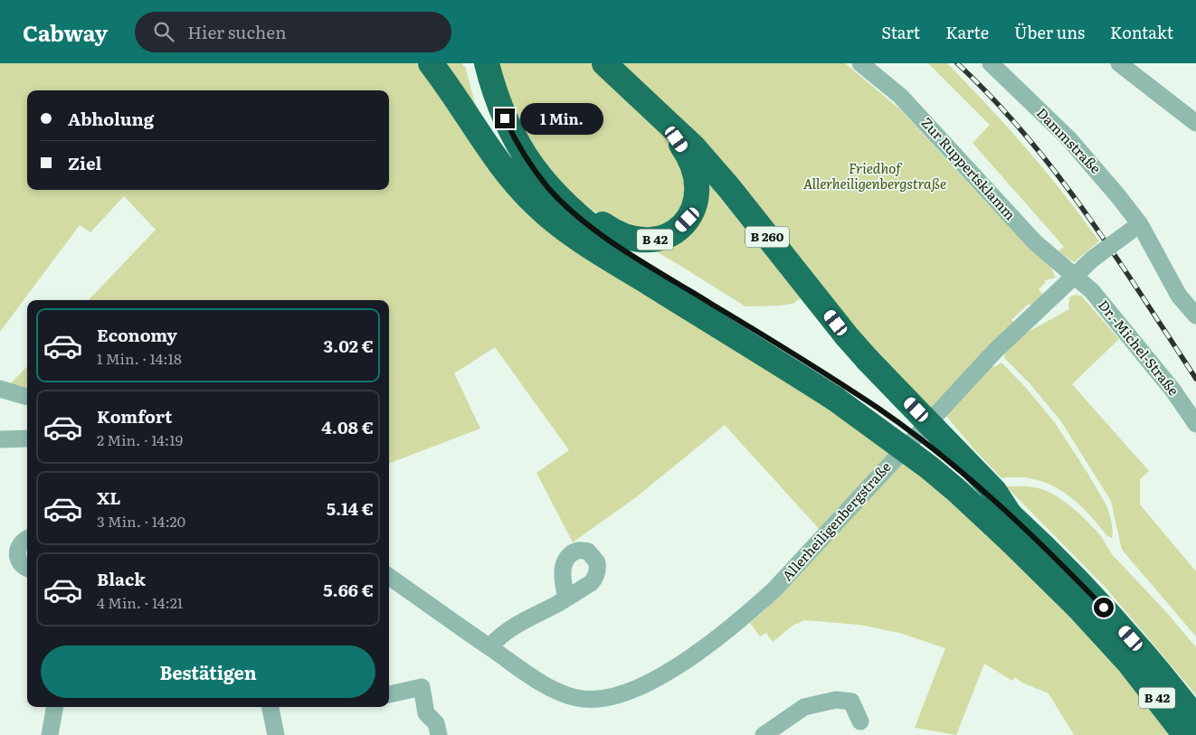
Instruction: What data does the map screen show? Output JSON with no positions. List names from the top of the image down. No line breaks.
{"streets":{"highway":["B 260","B 42"],"street":["Dammstraße","Zur Ruppertsklamm","Dr.-Michel-Straße","Allerheiligenbergstraße"]},"crossings":[["Dammstraße","Allerheiligenbergstraße"],["Zur Ruppertsklamm","Dr.-Michel-Straße"],["Zur Ruppertsklamm","Allerheiligenbergstraße"],["B 260","B 42"],["Dr.-Michel-Straße","Allerheiligenbergstraße"]],"parks":["Friedhof Allerheiligenbergstraße"],"page":{"header":"Cabway","search":"Hier suchen","nav":["Start","Karte","Über uns","Kontakt"],"banner":["Abholung","Ziel"],"bubble":"1 Min.","list":[{"name":"Economy","note":"1 Min. · 14:18","value":"3.02 €"},{"name":"Komfort","note":"2 Min. · 14:19","value":"4.08 €"},{"name":"XL","note":"3 Min. · 14:20","value":"5.14 €"},{"name":"Black","note":"4 Min. · 14:21","value":"5.66 €"}],"buttons":"Bestätigen"}}
